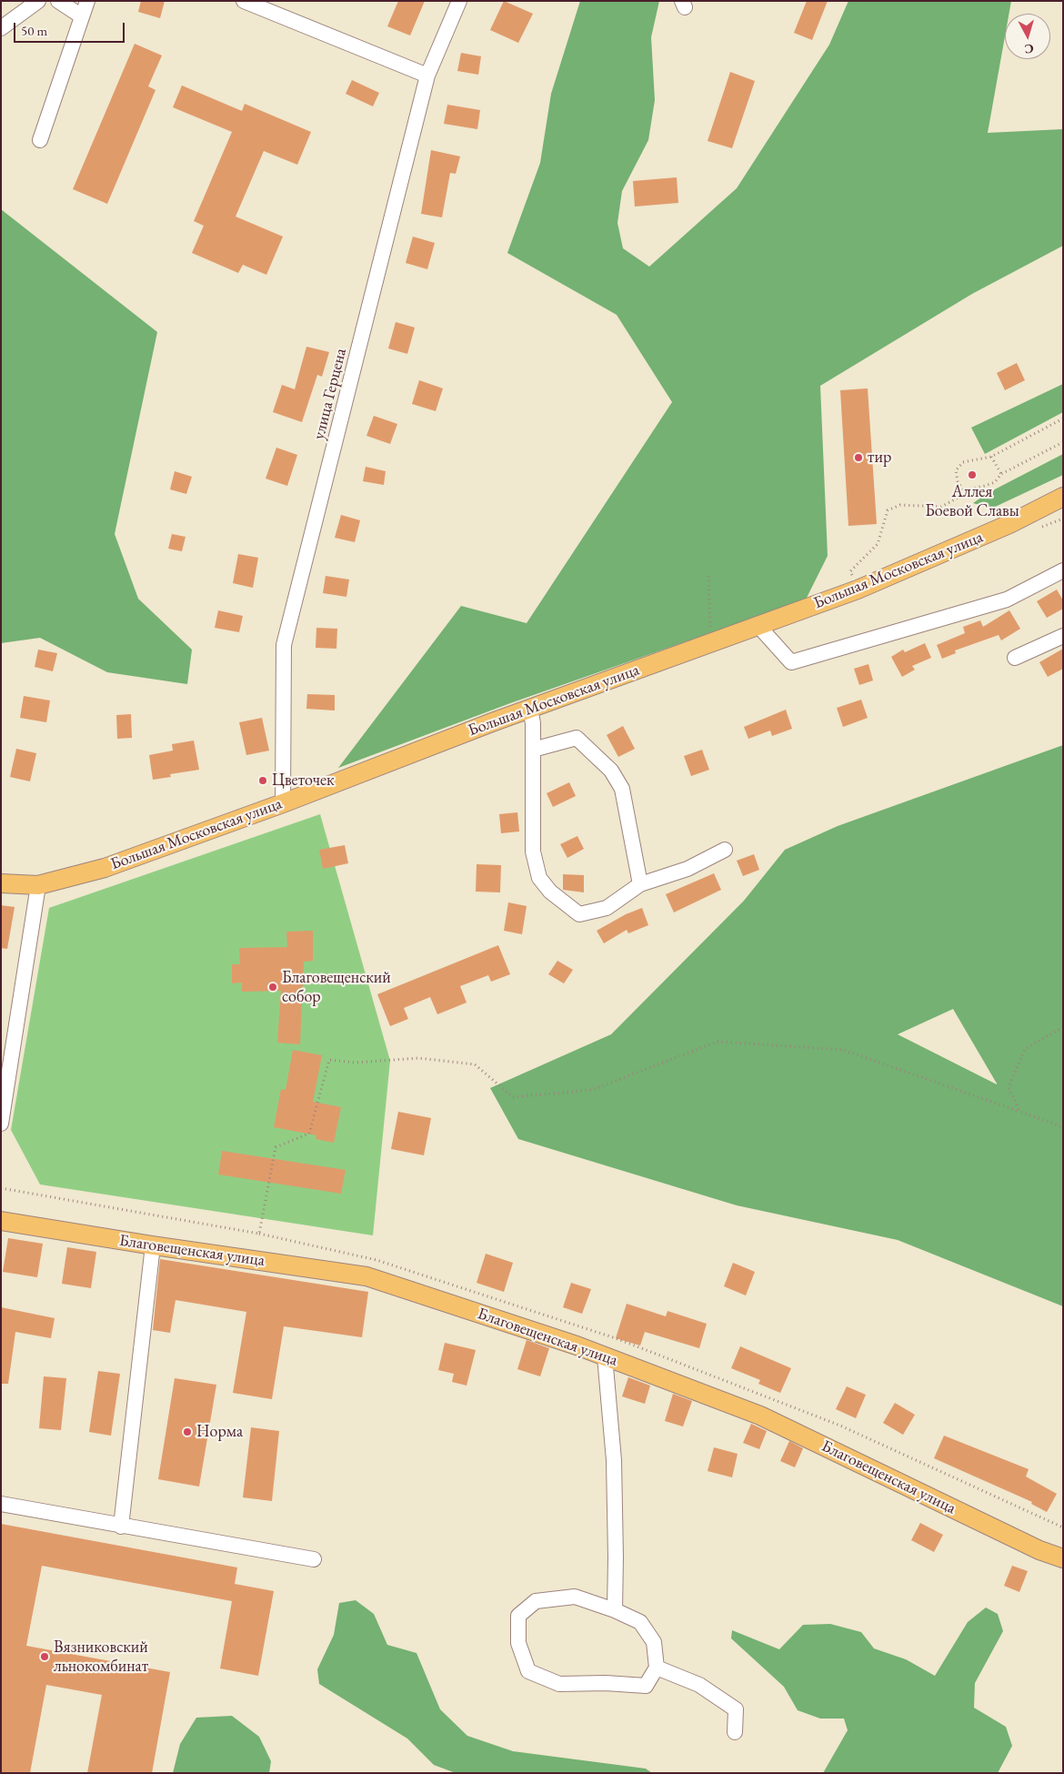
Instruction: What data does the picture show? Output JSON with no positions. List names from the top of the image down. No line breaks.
{"streets":{"main road":["Большая Московская улица","Благовещенская улица"],"street":["улица Герцена"]},"crossings":[["улица Герцена","Большая Московская улица"]],"places":["тир","Аллея Боевой Славы","Цветочек","Благовещенский собор","Норма","Вязниковский льнокомбинат"],"scale_bar":"50 m","north":"bottom"}
